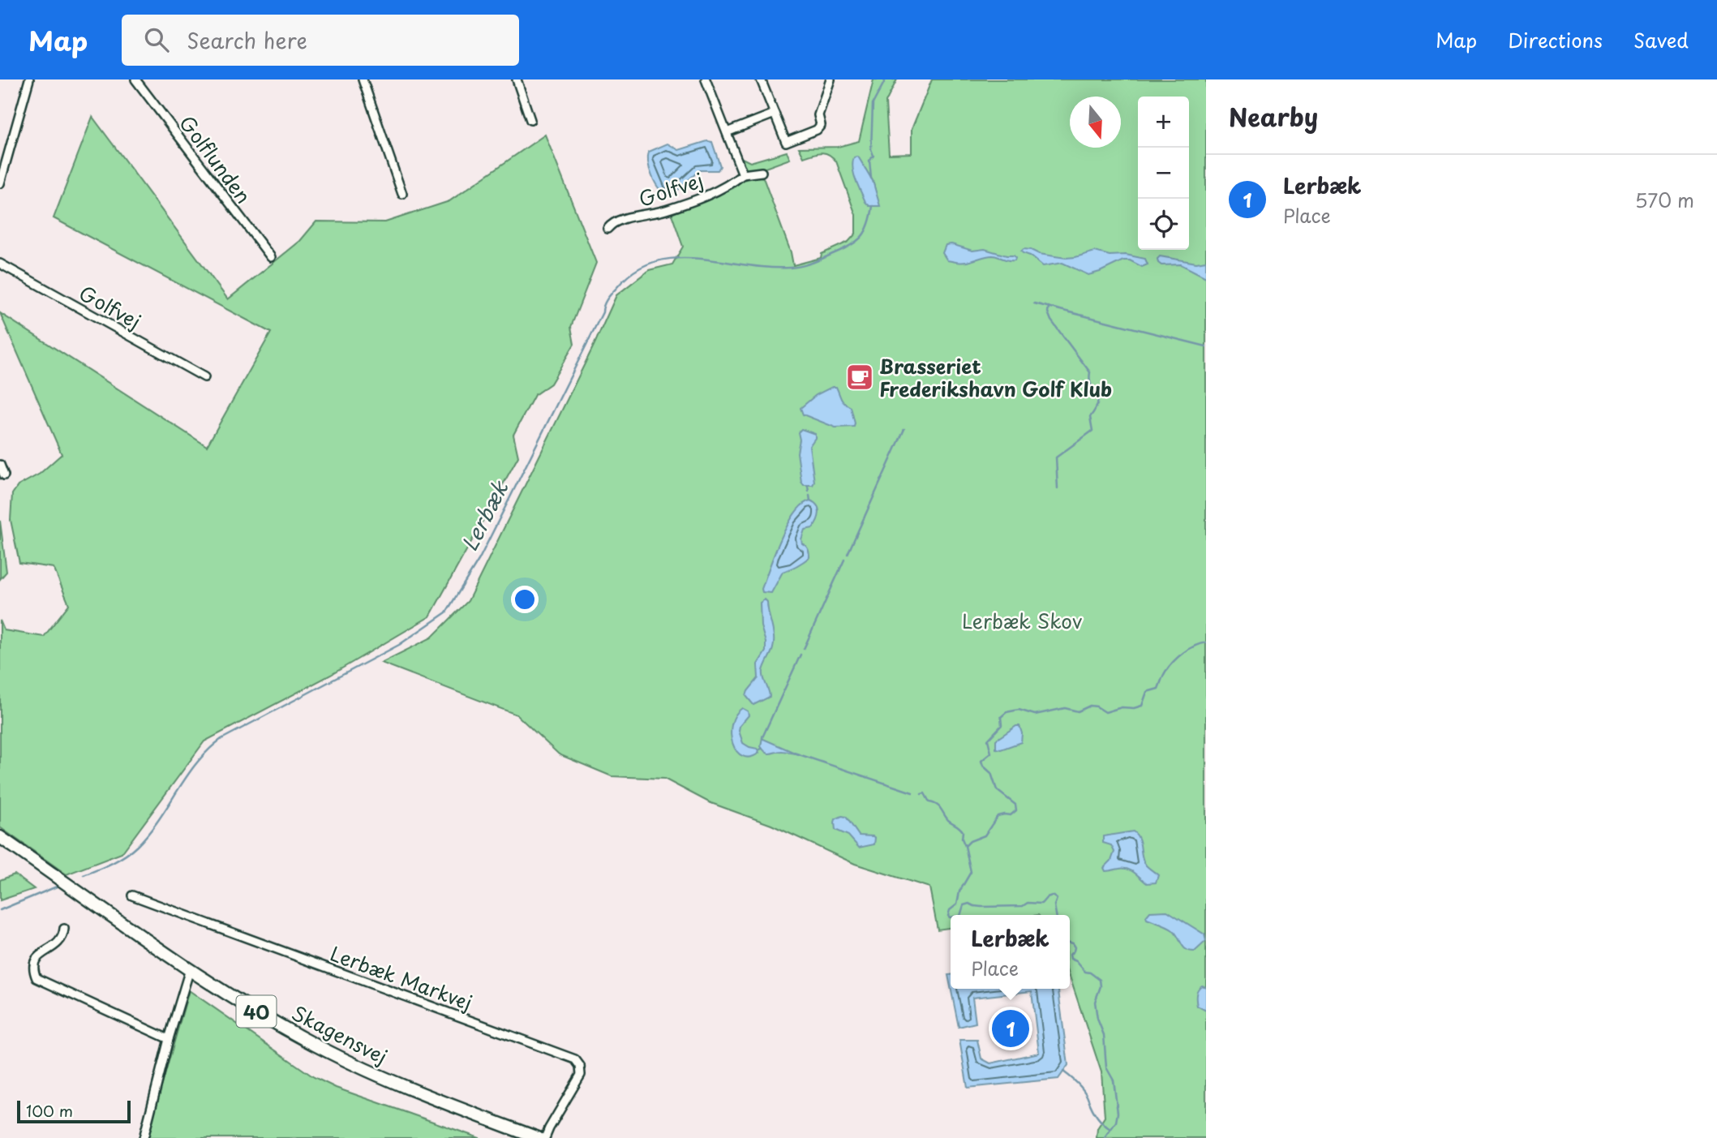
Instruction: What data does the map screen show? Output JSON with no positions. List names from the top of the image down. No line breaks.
{"streets":{"main road":["40","Skagensvej"],"street":["Golflunden","Golfvej","Lerbæk Markvej"]},"water":["Lerbæk"],"parks":["Lerbæk Skov"],"places":{"cafe":["Brasseriet Frederikshavn Golf Klub"]},"scale_bar":"100 m","north":"bottom","page":{"header":"Map","search":"Search here","nav":["Map","Directions","Saved"],"heading":"Nearby","map_buttons":["+","−"],"list":[{"mark":"1","name":"Lerbæk","note":"Place","value":"570 m"}],"popup":["Lerbæk","Place"],"pins":"1","scale":"100 m"}}
